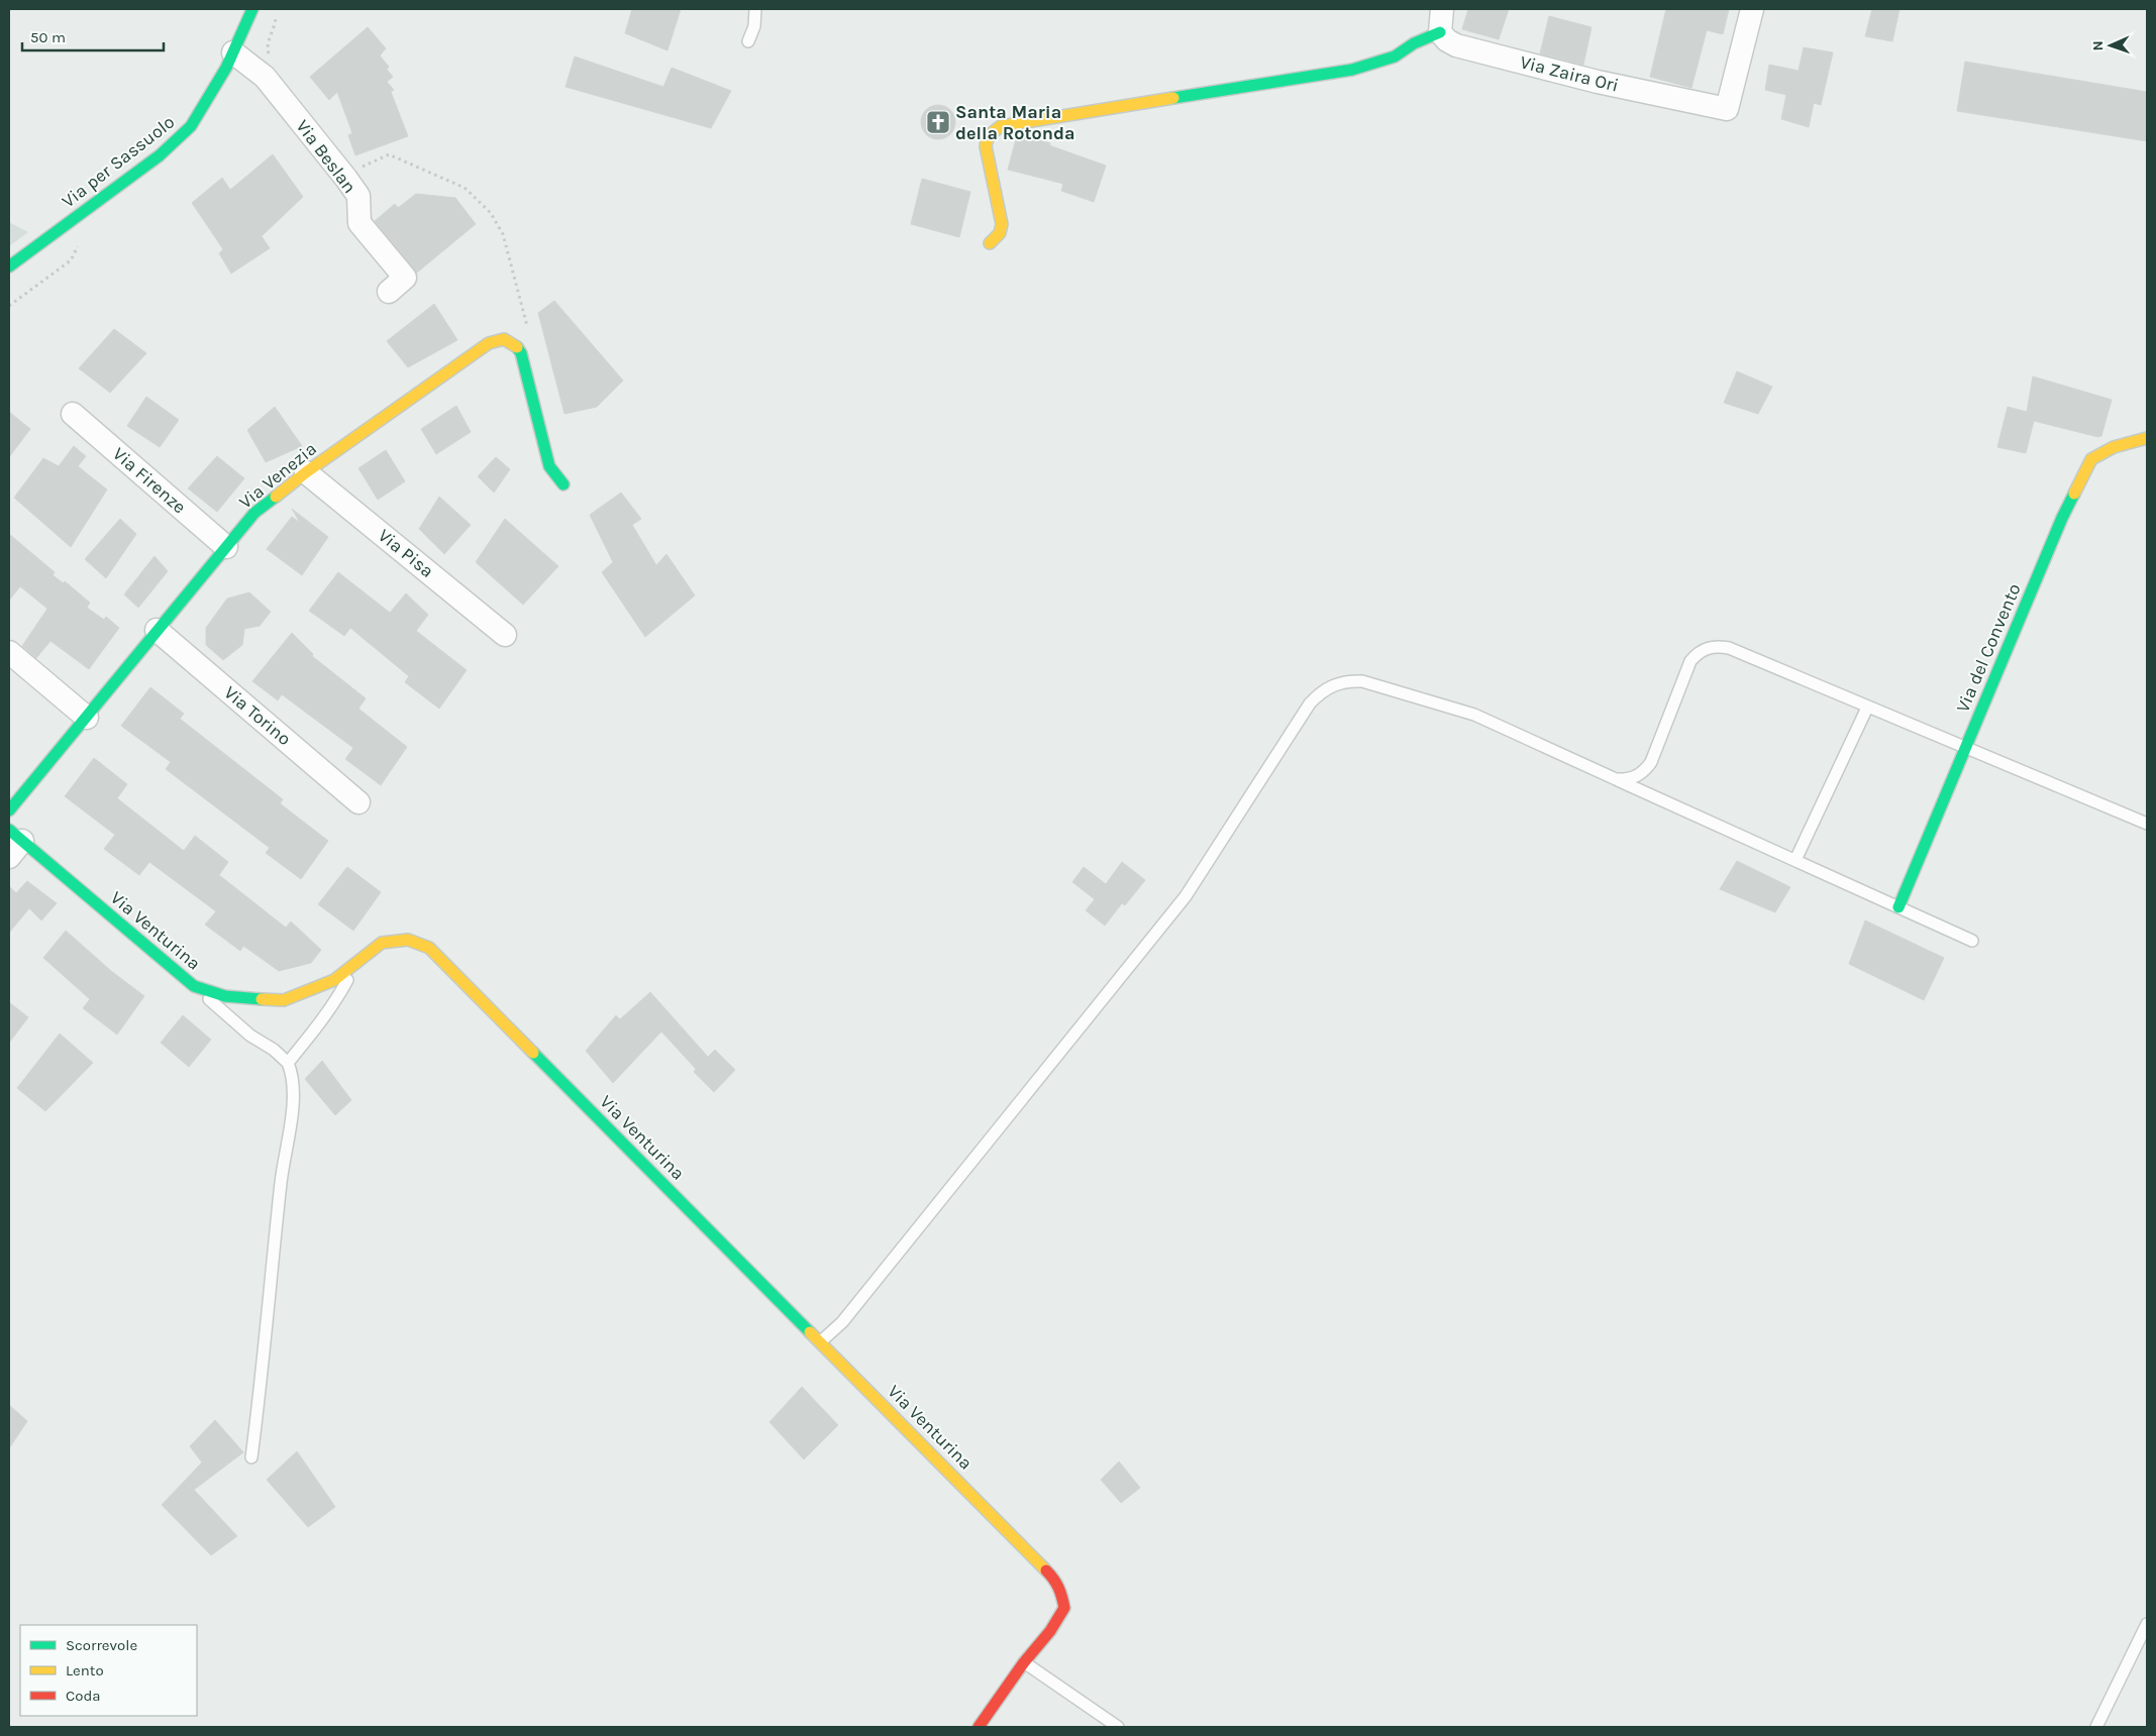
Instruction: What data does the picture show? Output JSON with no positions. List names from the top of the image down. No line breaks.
{"streets":{"street":["Via Zaira Ori","Via Beslan","Via per Sassuolo","Via Venezia","Via Firenze","Via Pisa","Via del Convento","Via Torino","Via Venturina"]},"crossings":[["Via Beslan","Via per Sassuolo"],["Via Venezia","Via Firenze"],["Via Venezia","Via Pisa"],["Via Venezia","Via Torino"]],"places":{"church":["Santa Maria della Rotonda"]},"legend":["Scorrevole","Lento","Coda"],"scale_bar":"50 m","north":"left"}
